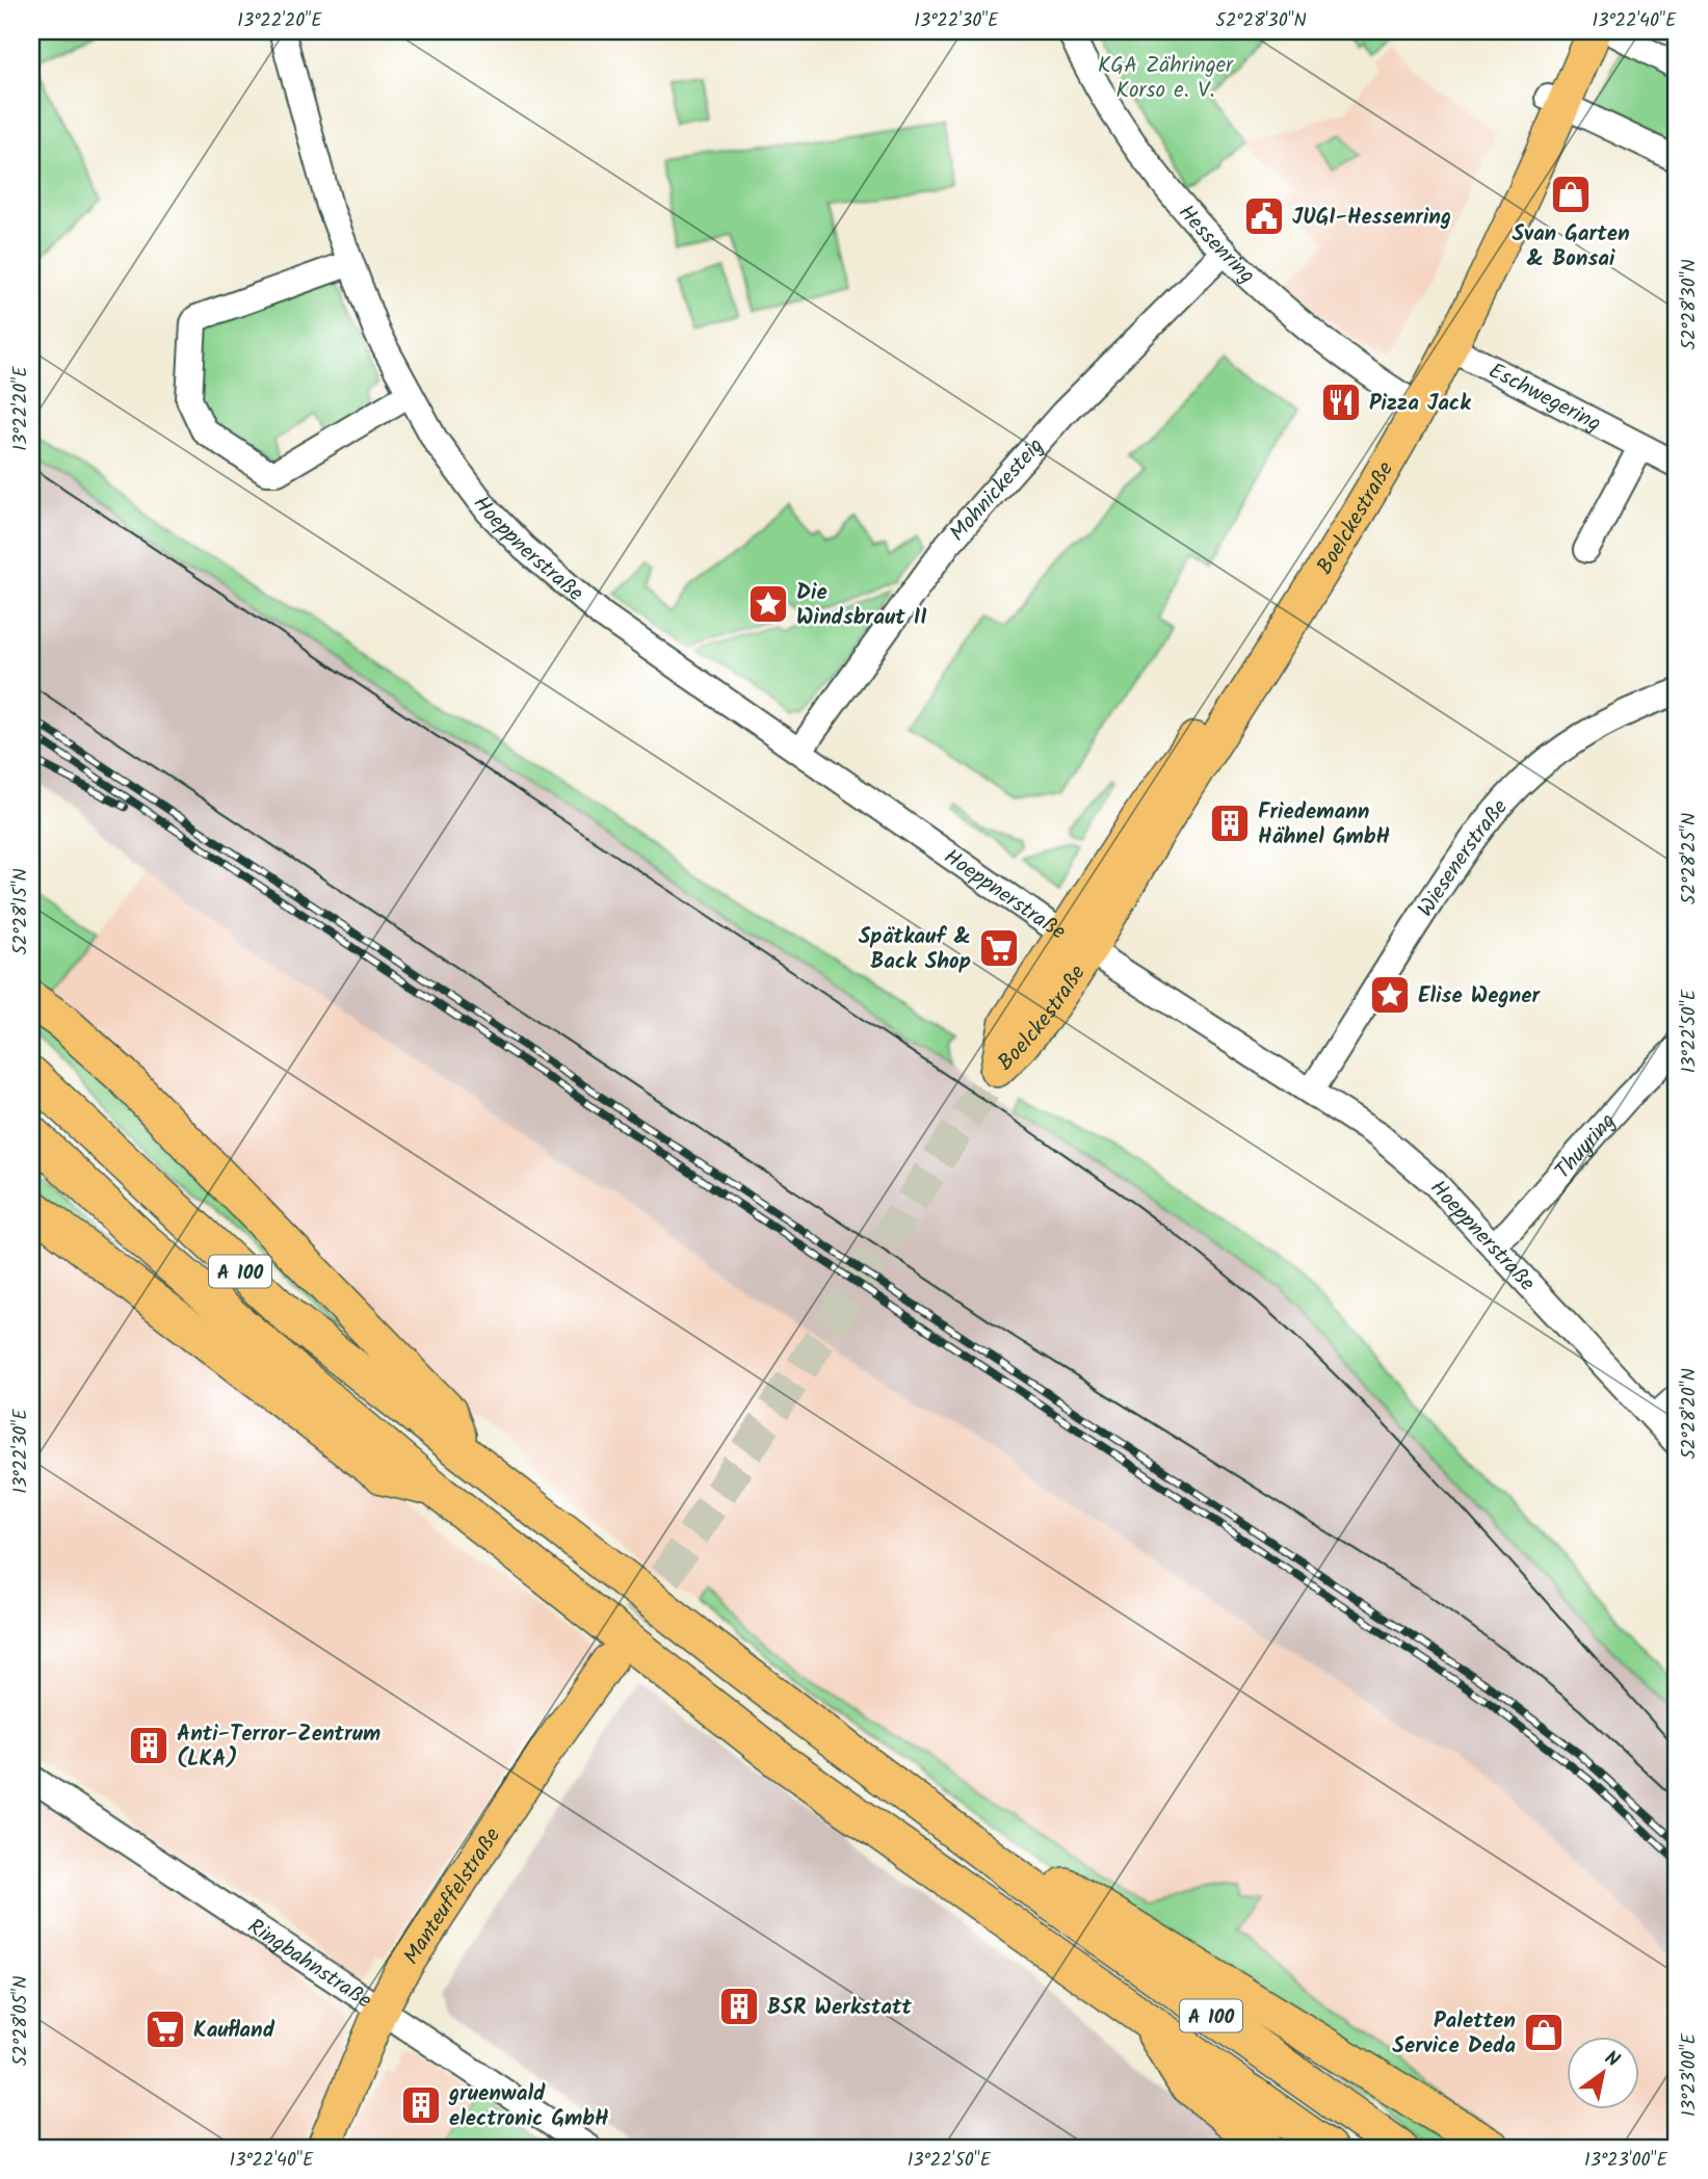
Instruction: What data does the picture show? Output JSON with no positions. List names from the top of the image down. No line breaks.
{"streets":{"highway":["A 100"],"main road":["Boelckestraße","Manteuffelstraße"],"street":["Hessenring","Eschwegering","Mohnickesteig","Hoeppnerstraße","Wiesenerstraße","Thuyring","Ringbahnstraße"]},"crossings":[["Hessenring","Mohnickesteig"],["Hessenring","Boelckestraße"],["Eschwegering","Boelckestraße"],["Mohnickesteig","Hoeppnerstraße"],["Boelckestraße","Hoeppnerstraße"],["Hoeppnerstraße","Wiesenerstraße"],["Hoeppnerstraße","Thuyring"],["Manteuffelstraße","Ringbahnstraße"]],"parks":["KGA Zähringer Korso e. V."],"places":{"shop":["Svan Garten & Bonsai","Paletten Service Deda"],"public building":["JUGI-Hessenring"],"restaurant":["Pizza Jack"],"place":["Die Windsbraut II","Elise Wegner"],"building":["Friedemann Hähnel GmbH","Anti-Terror-Zentrum (LKA)","BSR Werkstatt","gruenwald electronic GmbH"],"supermarket":["Spätkauf & Back Shop","Kaufland"]},"north":"top right","coordinates":["13°22'20\"E","13°22'30\"E","52°28'30\"N","13°22'40\"E","52°28'25\"N","52°28'15\"N","13°22'50\"E","52°28'20\"N","52°28'05\"N","13°23'00\"E"]}
